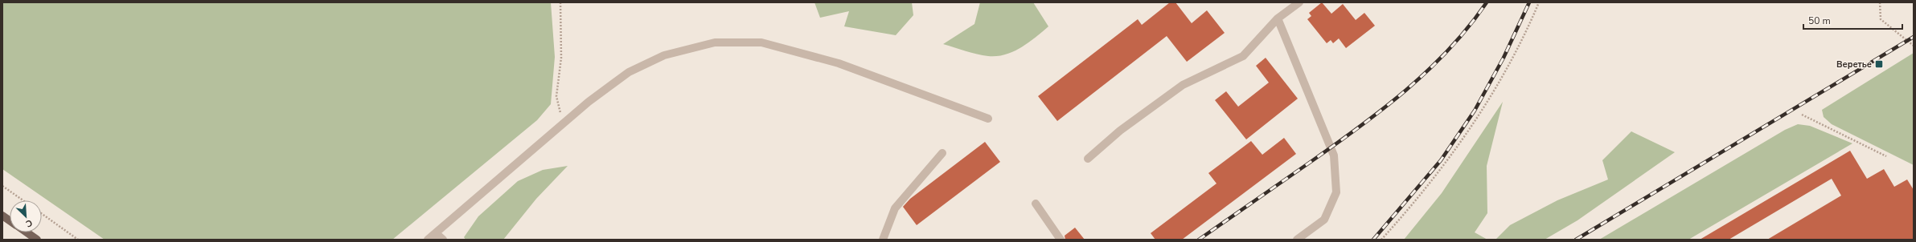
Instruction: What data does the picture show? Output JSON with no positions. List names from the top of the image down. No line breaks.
{"places":{"transit":["Веретье"]},"scale_bar":"50 m","north":"bottom right"}
